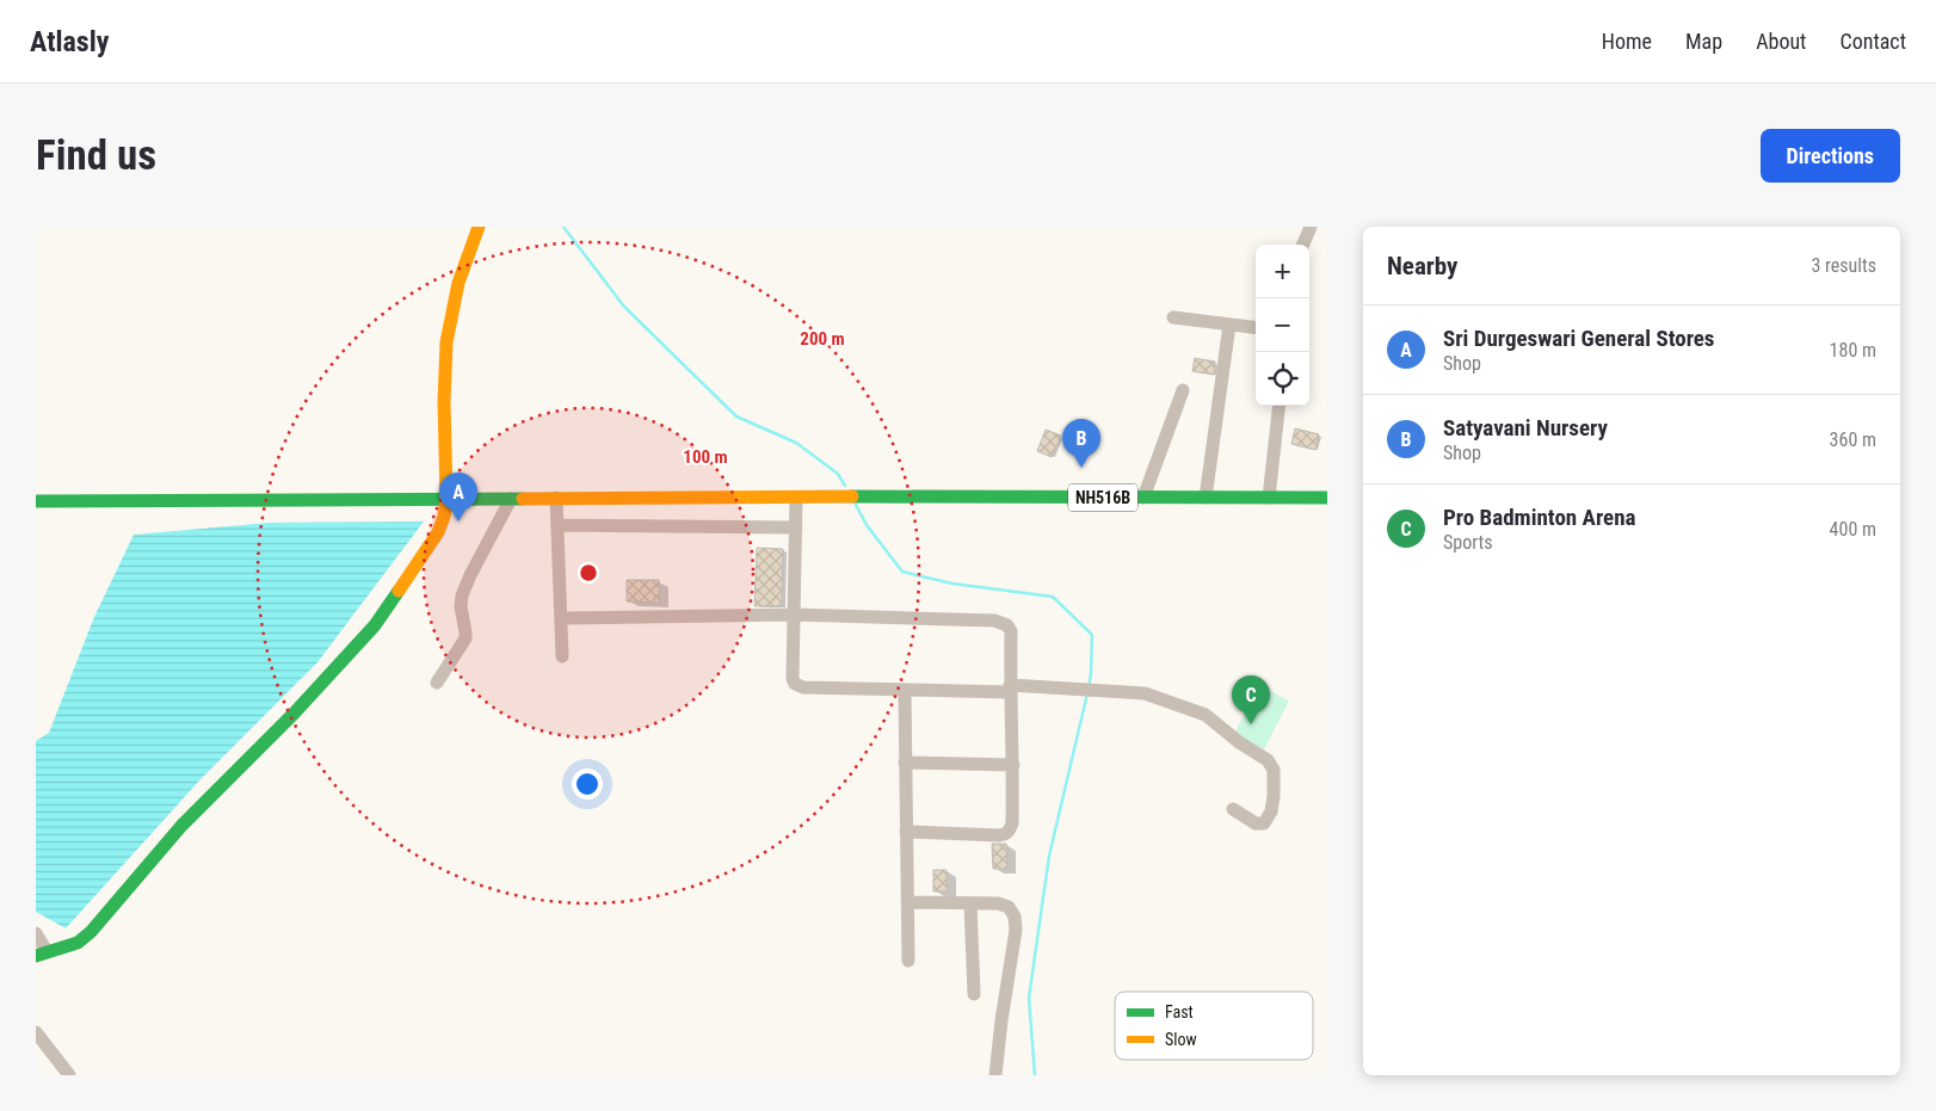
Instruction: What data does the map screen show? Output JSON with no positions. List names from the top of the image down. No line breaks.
{"streets":{"main road":["NH516B"]},"legend":["Fast","Slow"],"page":{"header":"Atlasly","nav":["Home","Map","About","Contact"],"buttons":"Directions","title":"Find us","heading":["Nearby","3 results"],"map_buttons":["+","−"],"list":[{"mark":"A","name":"Sri Durgeswari General Stores","note":"Shop","value":"180 m"},{"mark":"B","name":"Satyavani Nursery","note":"Shop","value":"360 m"},{"mark":"C","name":"Pro Badminton Arena","note":"Sports","value":"400 m"}],"pins":["B","A","C"]},"rings":["200 m","100 m"]}
